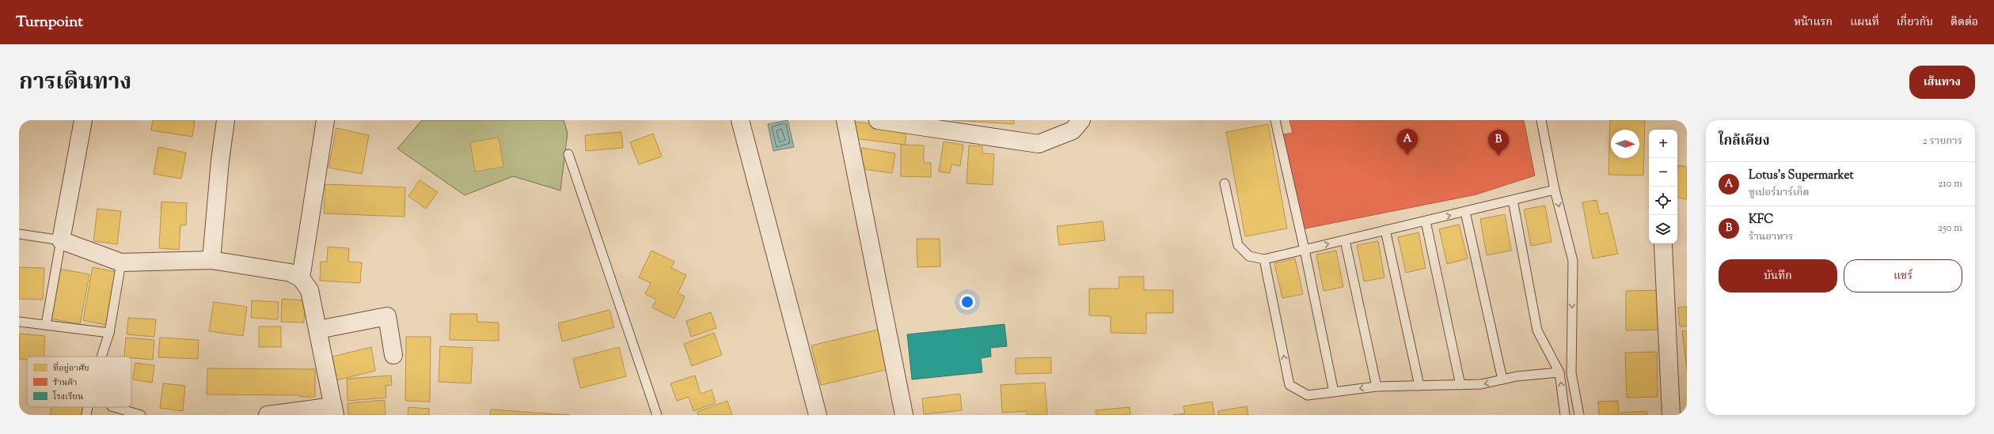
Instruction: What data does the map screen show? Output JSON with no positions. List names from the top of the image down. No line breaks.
{"legend":["ที่อยู่อาศัย","ร้านค้า","โรงเรียน"],"north":"right","page":{"header":"Turnpoint","nav":["หน้าแรก","แผนที่","เกี่ยวกับ","ติดต่อ"],"title":"การเดินทาง","buttons":["เส้นทาง",["บันทึก","แชร์"]],"heading":["ใกล้เคียง","2 รายการ"],"pins":["A","B"],"map_buttons":["+","−"],"list":[{"mark":"A","name":"Lotus's Supermarket","note":"ซูเปอร์มาร์เก็ต","value":"210 m"},{"mark":"B","name":"KFC","note":"ร้านอาหาร","value":"250 m"}]}}
